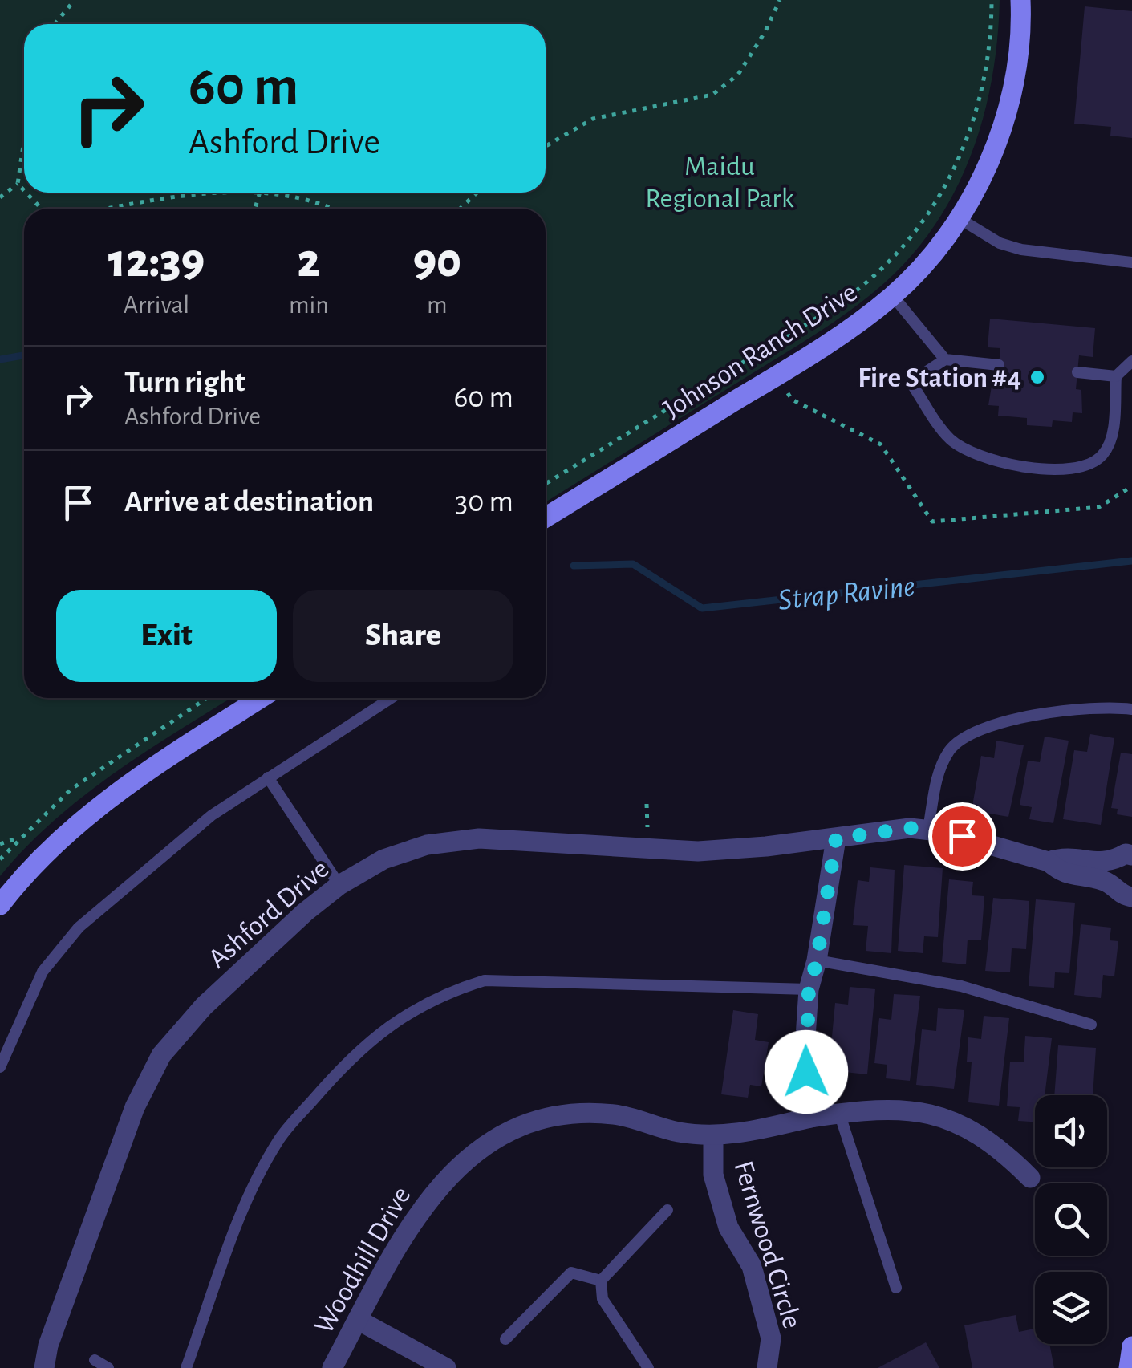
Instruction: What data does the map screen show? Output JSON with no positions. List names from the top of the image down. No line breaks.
{"streets":{"street":["Johnson Ranch Drive","Ashford Drive","Fernwood Circle","Woodhill Drive"]},"crossings":[["Fernwood Circle","Woodhill Drive"]],"water":["Strap Ravine"],"parks":["Maidu Regional Park"],"places":["Fire Station #4"],"page":{"turn":["60 m","Ashford Drive"],"eta":["12:39","Arrival","2","min","90","m"],"list":[{"name":"Turn right","note":"Ashford Drive","value":"60 m"},{"name":"Arrive at destination","value":"30 m"}],"buttons":["Exit","Share"]}}
